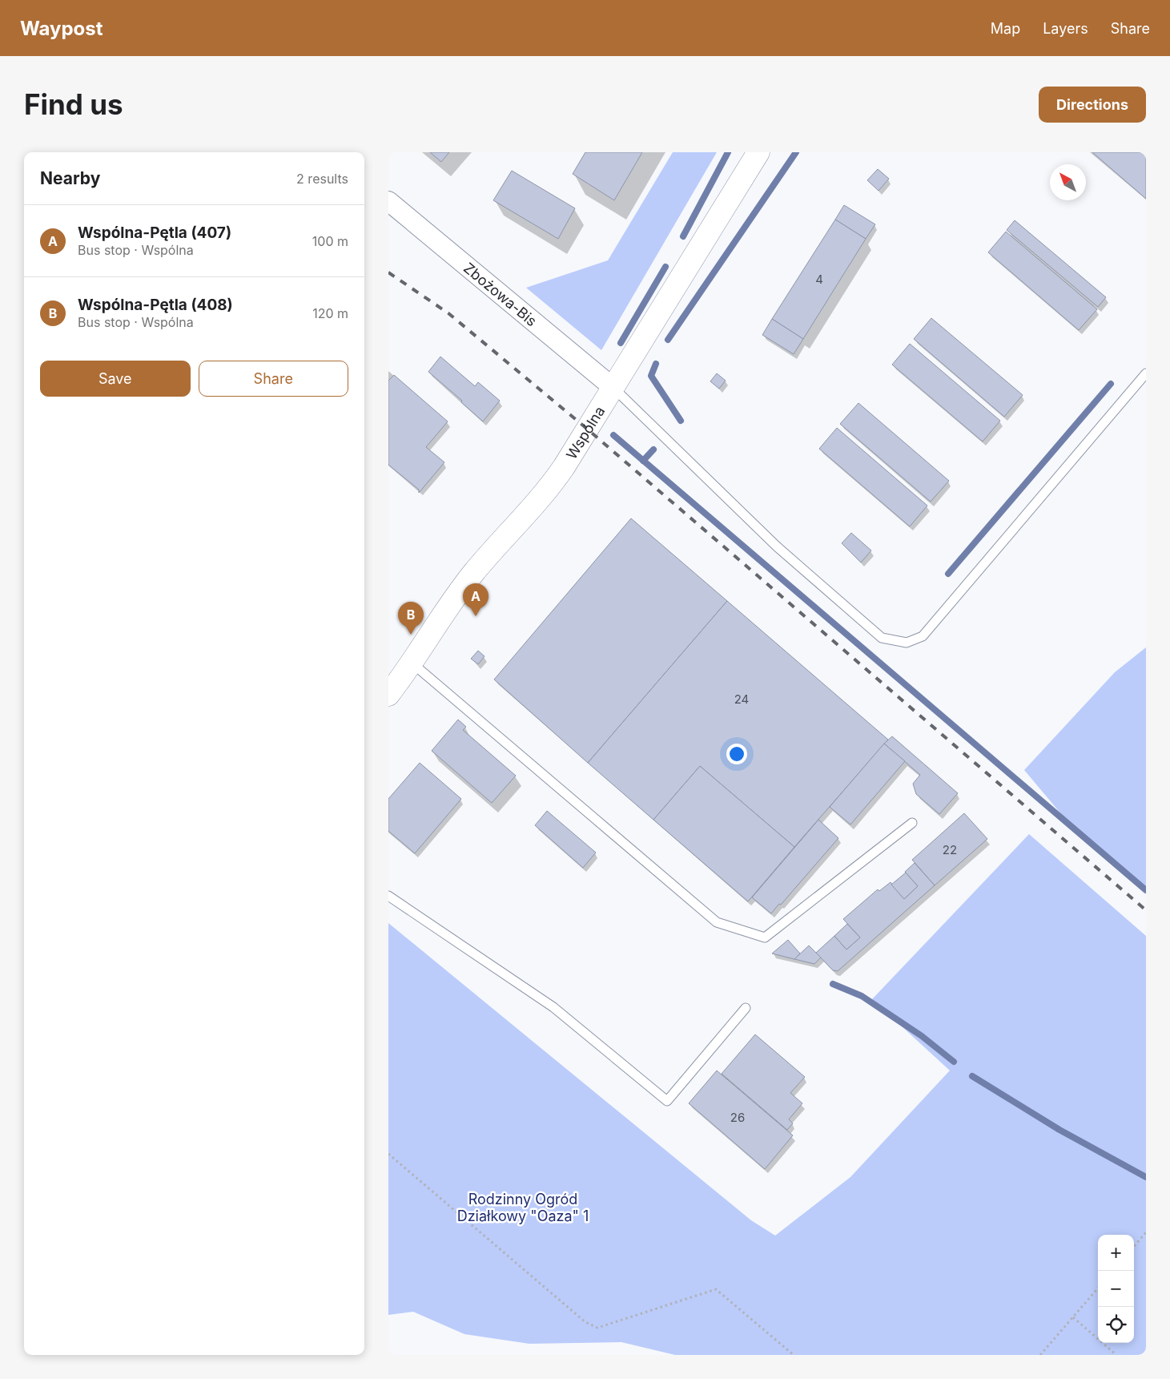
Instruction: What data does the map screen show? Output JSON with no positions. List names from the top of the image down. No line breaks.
{"streets":{"street":["Zbożowa-Bis","Wspólna"]},"crossings":[["Zbożowa-Bis","Wspólna"]],"parks":["Rodzinny Ogród Działkowy \"Oaza\" 1"],"house_numbers":["4","24","22","26"],"north":"top left","page":{"header":"Waypost","nav":["Map","Layers","Share"],"buttons":["Directions",["Save","Share"]],"title":"Find us","heading":["Nearby","2 results"],"list":[{"mark":"A","name":"Wspólna-Pętla (407)","note":"Bus stop · Wspólna","value":"100 m"},{"mark":"B","name":"Wspólna-Pętla (408)","note":"Bus stop · Wspólna","value":"120 m"}],"pins":["A","B"],"map_buttons":["+","−"]}}
